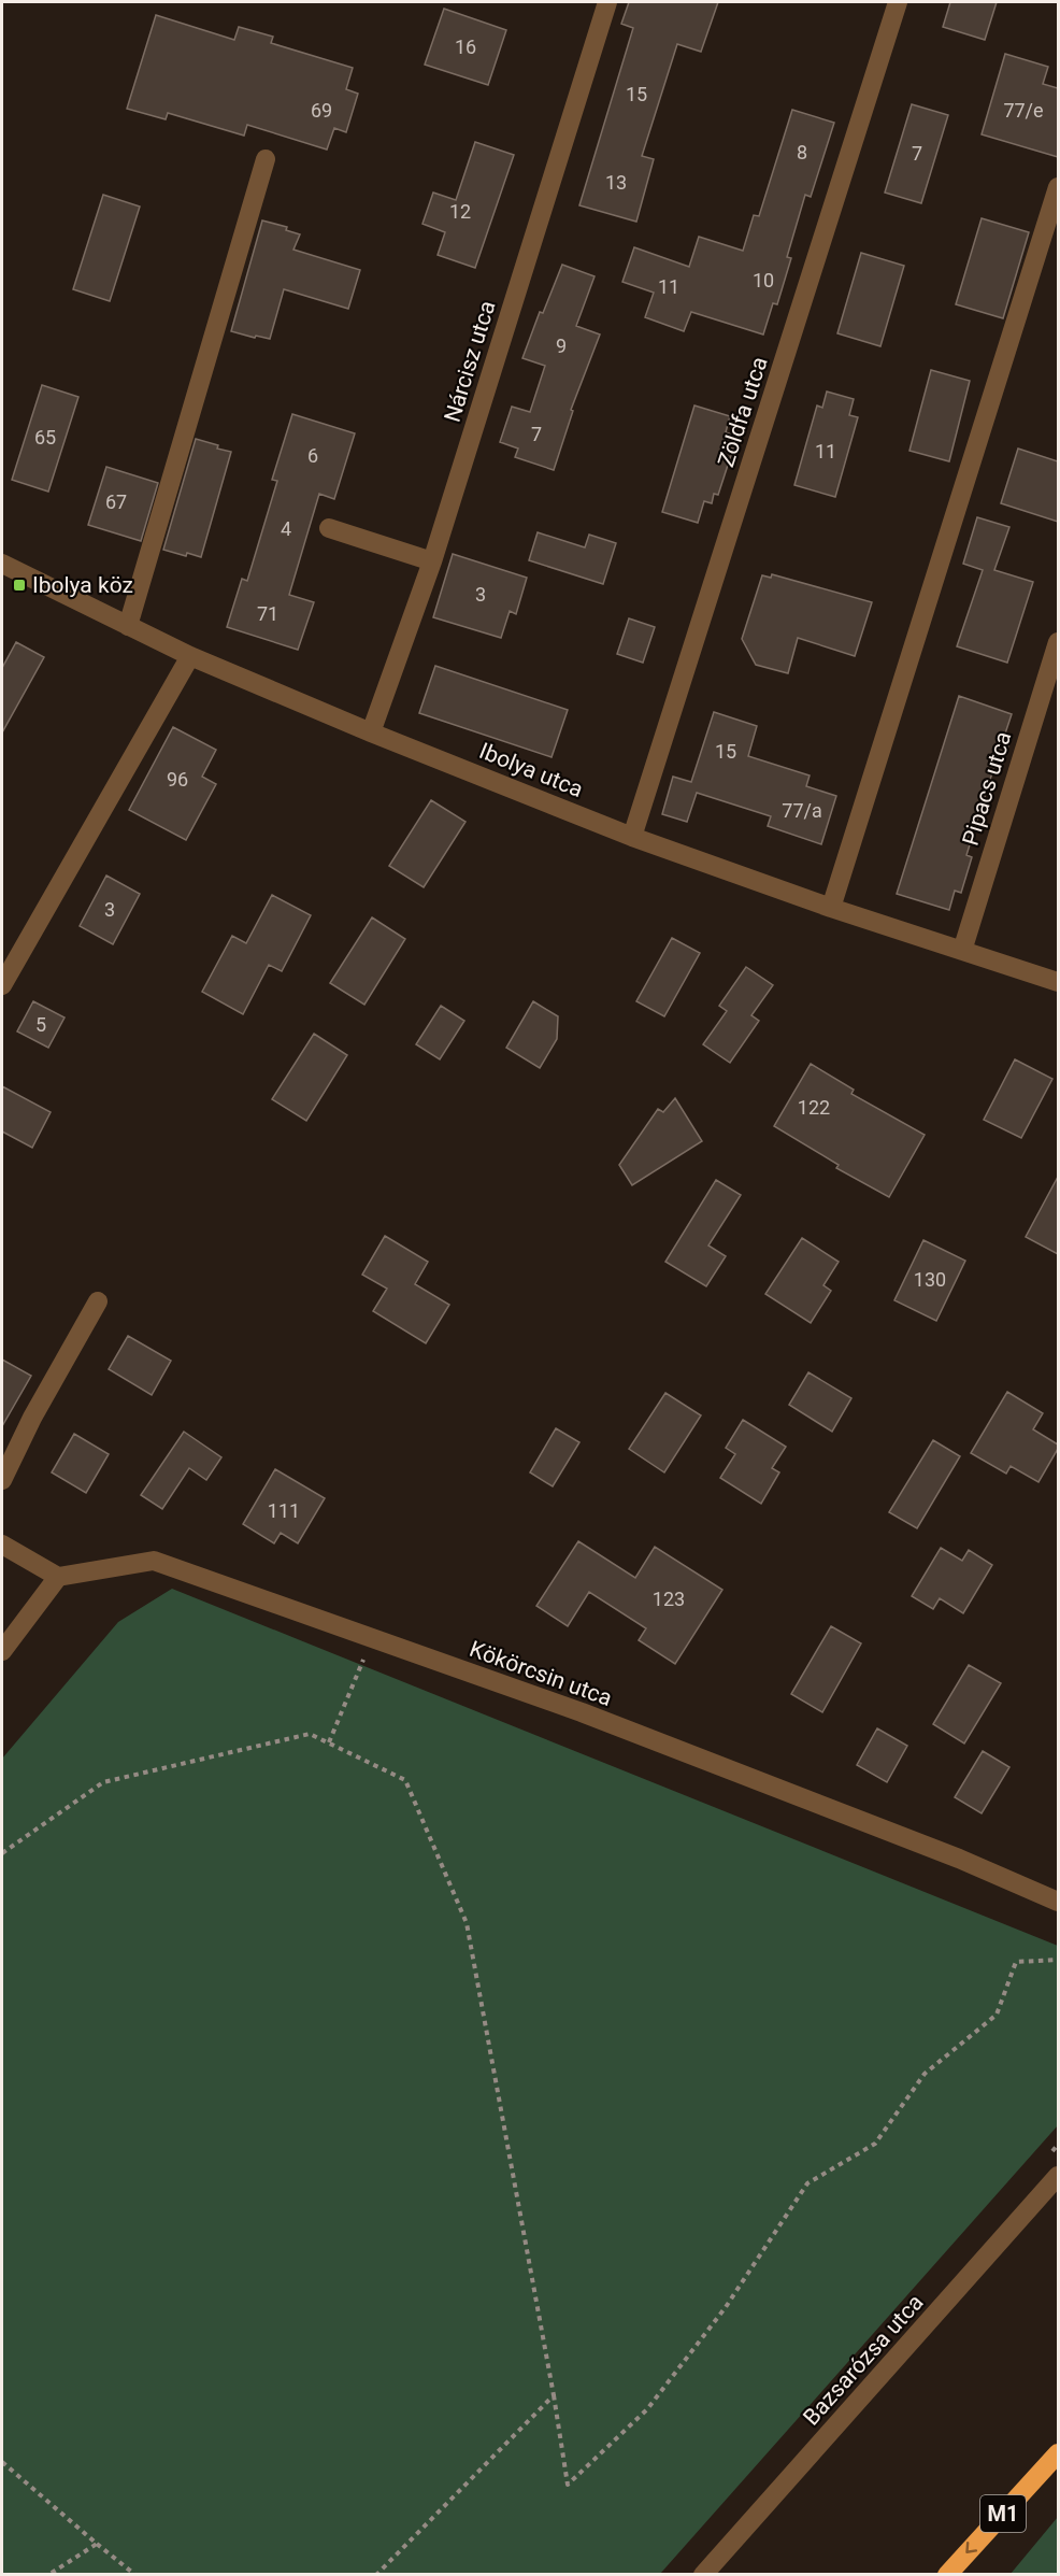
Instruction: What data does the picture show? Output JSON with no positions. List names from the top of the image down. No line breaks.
{"streets":{"highway":["M1"],"street":["Nárcisz utca","Zöldfa utca","Ibolya utca","Pipacs utca","Kökörcsin utca","Bazsarózsa utca"]},"crossings":[["Nárcisz utca","Ibolya utca"],["Zöldfa utca","Ibolya utca"],["Ibolya utca","Pipacs utca"]],"places":{"transit":["Ibolya köz"]},"house_numbers":["16","15","69","77/e","8","7","13","12","10","11","9","7","65","11","6","67","4","3","71","15","96","77/a","3","5","122","130","111","123"]}
